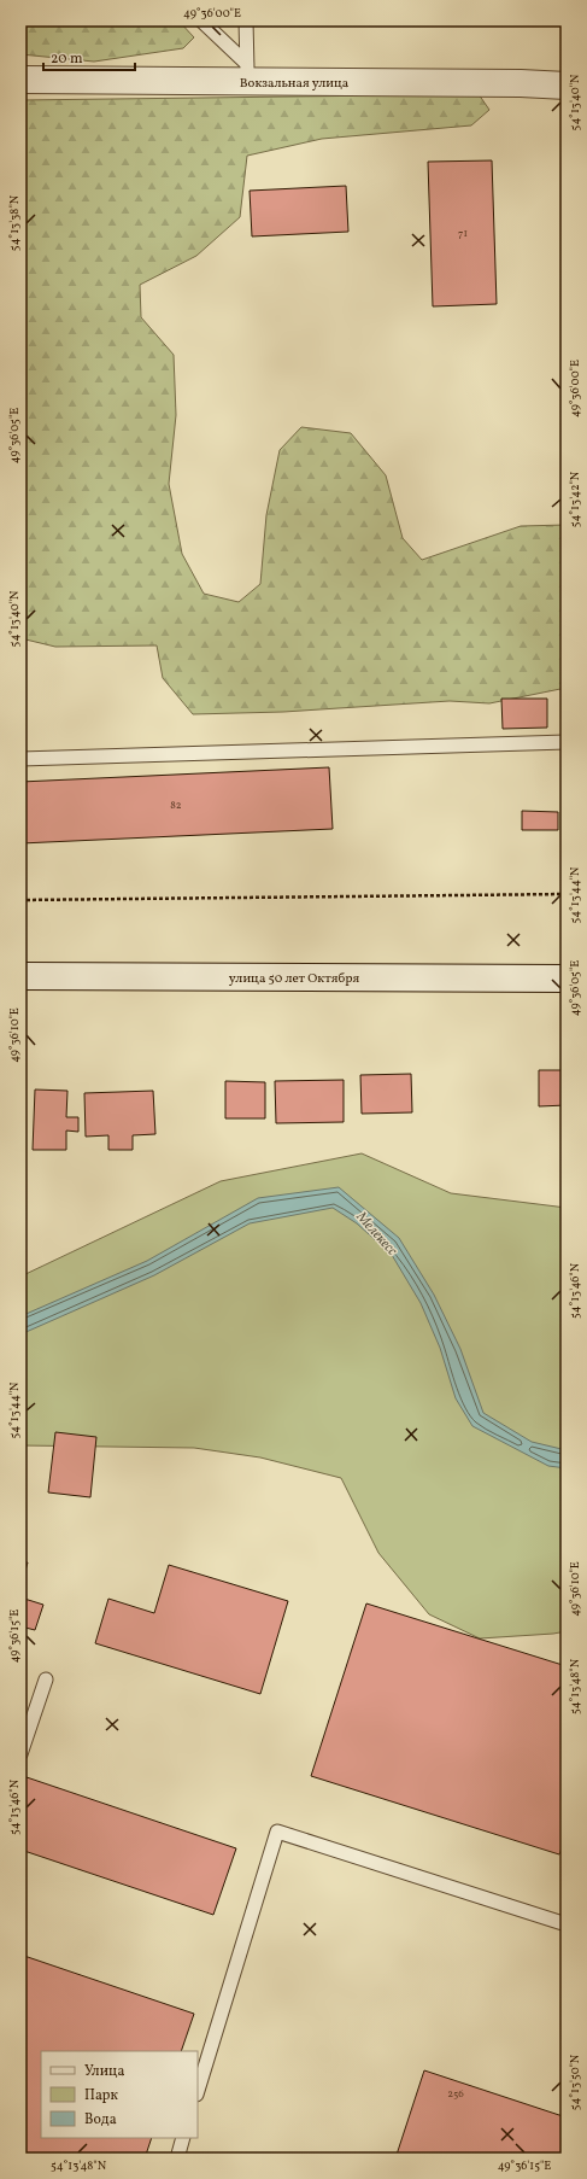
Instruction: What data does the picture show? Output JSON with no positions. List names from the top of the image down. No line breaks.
{"streets":{"street":["Вокзальная улица","улица 50 лет Октября"]},"water":["Мелекесс"],"house_numbers":["71","82","256"],"legend":["Улица","Парк","Вода"],"scale_bar":"20 m","coordinates":["49°36'00\"E","54°13'40\"N","54°13'38\"N","49°36'05\"E","54°13'42\"N","54°13'44\"N","49°36'10\"E","54°13'46\"N","49°36'15\"E","54°13'48\"N","54°13'50\"N"]}
